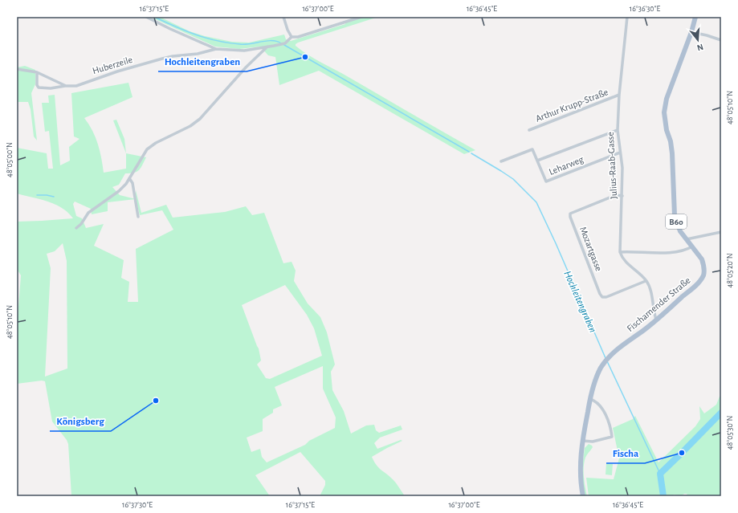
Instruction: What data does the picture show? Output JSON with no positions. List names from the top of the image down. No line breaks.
{"streets":{"main road":["B60","Fischamender Straße"],"street":["Huberzeile","Arthur Krupp-Straße","Leharweg","Julius-Raab-Gasse","Mozartgasse"]},"crossings":[["Arthur Krupp-Straße","Julius-Raab-Gasse"],["Leharweg","Julius-Raab-Gasse"],["Julius-Raab-Gasse","Mozartgasse"],["B60","Fischamender Straße"]],"water":["Hochleitengraben"],"places":["Hochleitengraben","Königsberg","Fischa"],"north":"bottom","coordinates":["16°37'15\"E","16°37'00\"E","16°36'45\"E","16°36'30\"E","48°05'10\"N","48°05'00\"N","48°05'20\"N","48°05'30\"N","16°37'30\"E"]}
